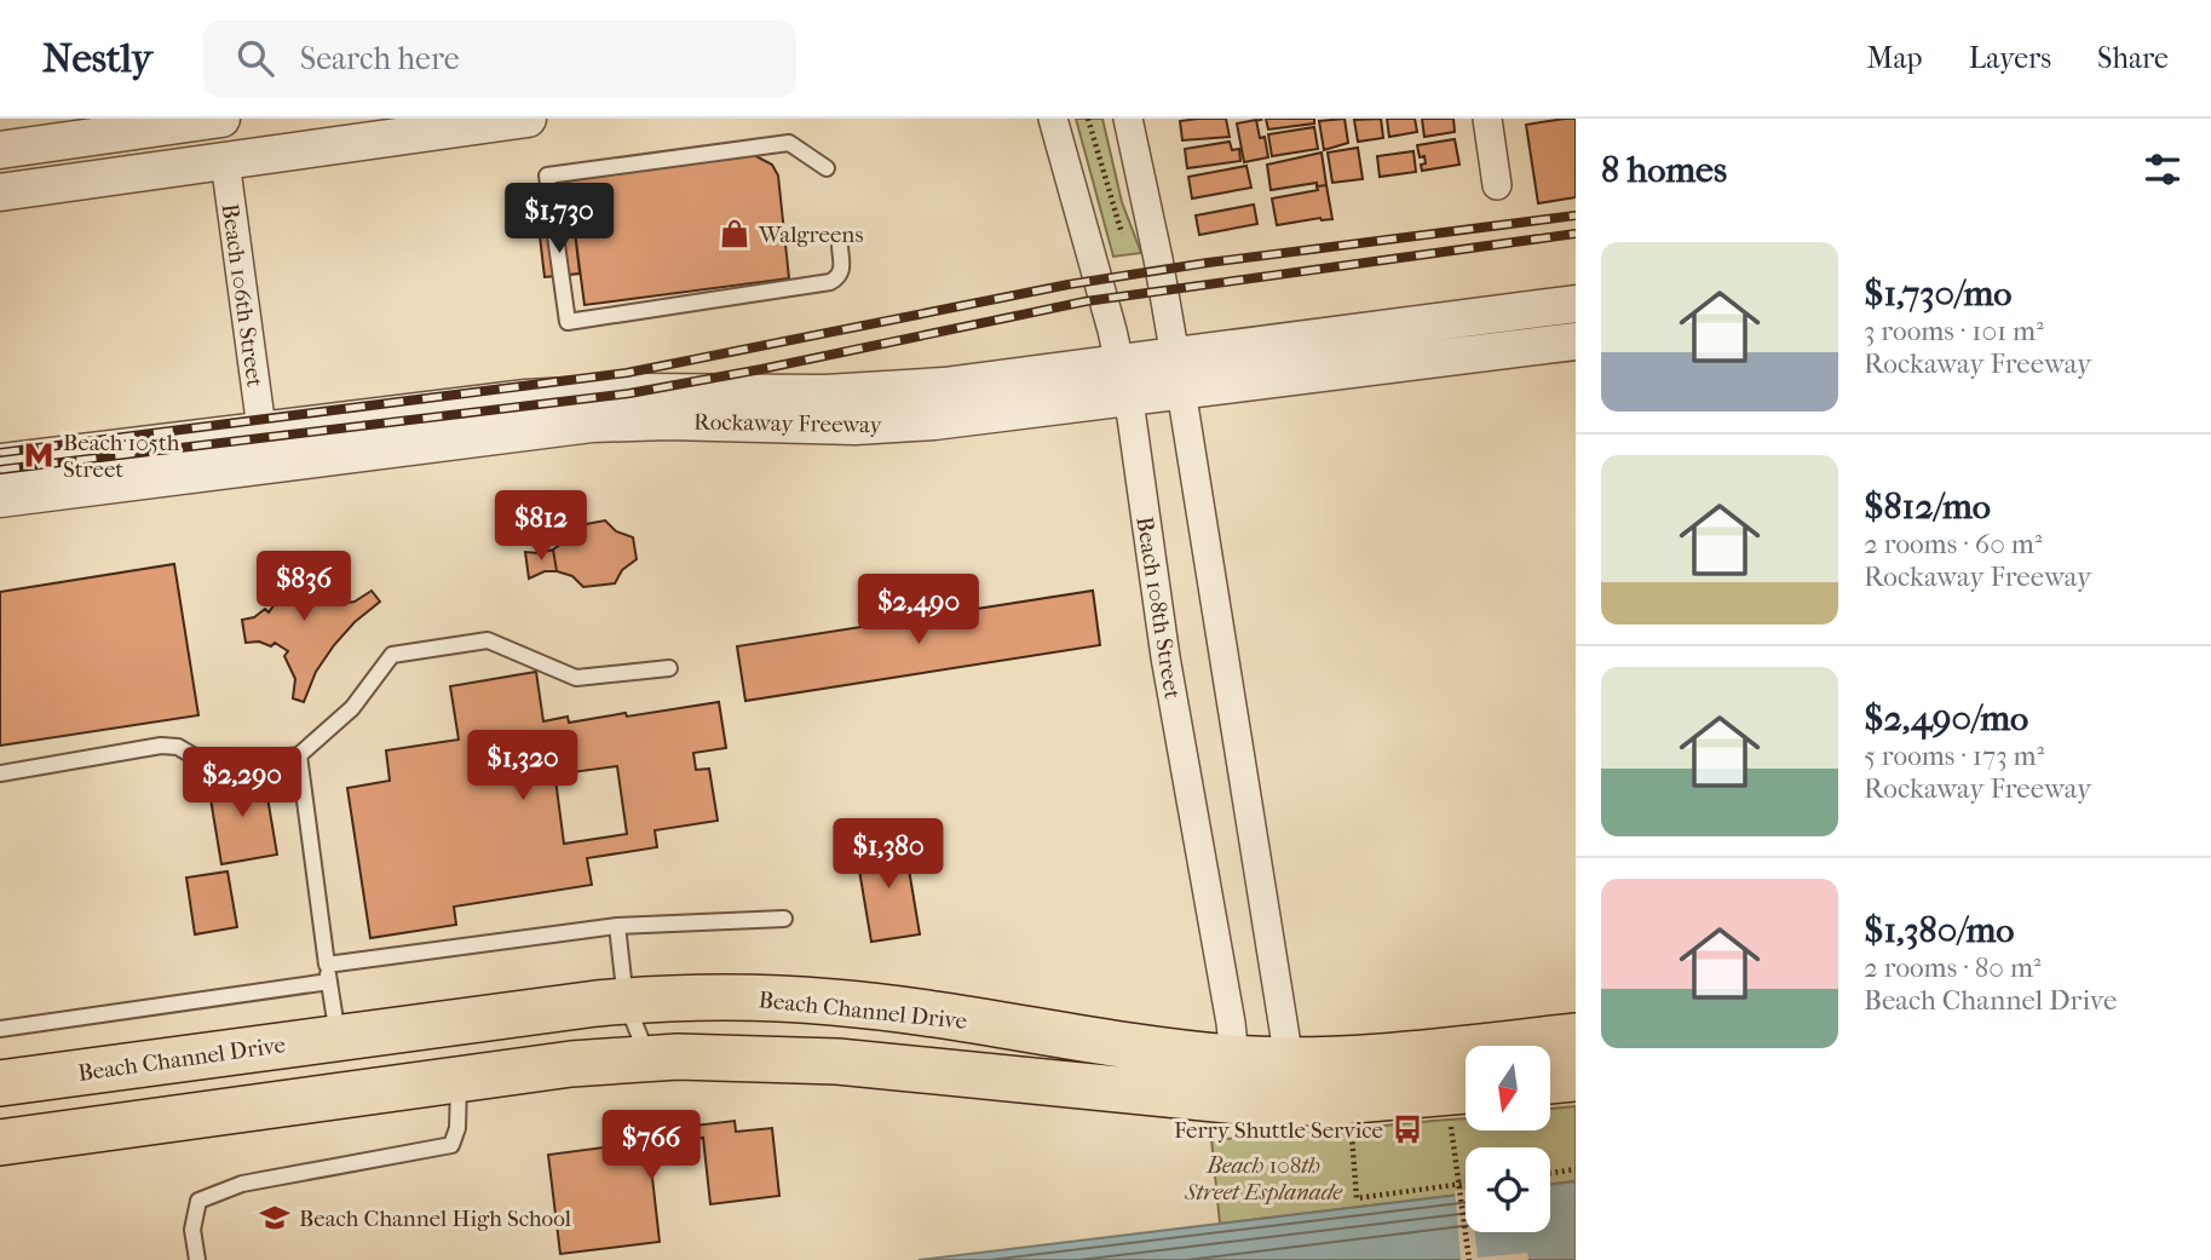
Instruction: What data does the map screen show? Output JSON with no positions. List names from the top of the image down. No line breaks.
{"streets":{"main road":["Beach Channel Drive"],"street":["Beach 106th Street","Rockaway Freeway","Beach 108th Street"]},"crossings":[["Beach 106th Street","Rockaway Freeway"],["Rockaway Freeway","Beach 108th Street"],["Beach 108th Street","Beach Channel Drive"]],"parks":["Beach 108th Street Esplanade"],"places":{"shop":["Walgreens"],"metro station":["Beach 105th Street"],"bus stop":["Ferry Shuttle Service"],"school or university":["Beach Channel High School"]},"north":"bottom","page":{"header":"Nestly","search":"Search here","nav":["Map","Layers","Share"],"heading":"8 homes","price":["$1,730","$812","$836","$2,490","$1,320","$2,290","$1,380","$766"],"list":[{"name":"$1,730/mo","note":"3 rooms · 101 m² · Rockaway Freeway"},{"name":"$812/mo","note":"2 rooms · 60 m² · Rockaway Freeway"},{"name":"$2,490/mo","note":"5 rooms · 173 m² · Rockaway Freeway"},{"name":"$1,380/mo","note":"2 rooms · 80 m² · Beach Channel Drive"}]}}
